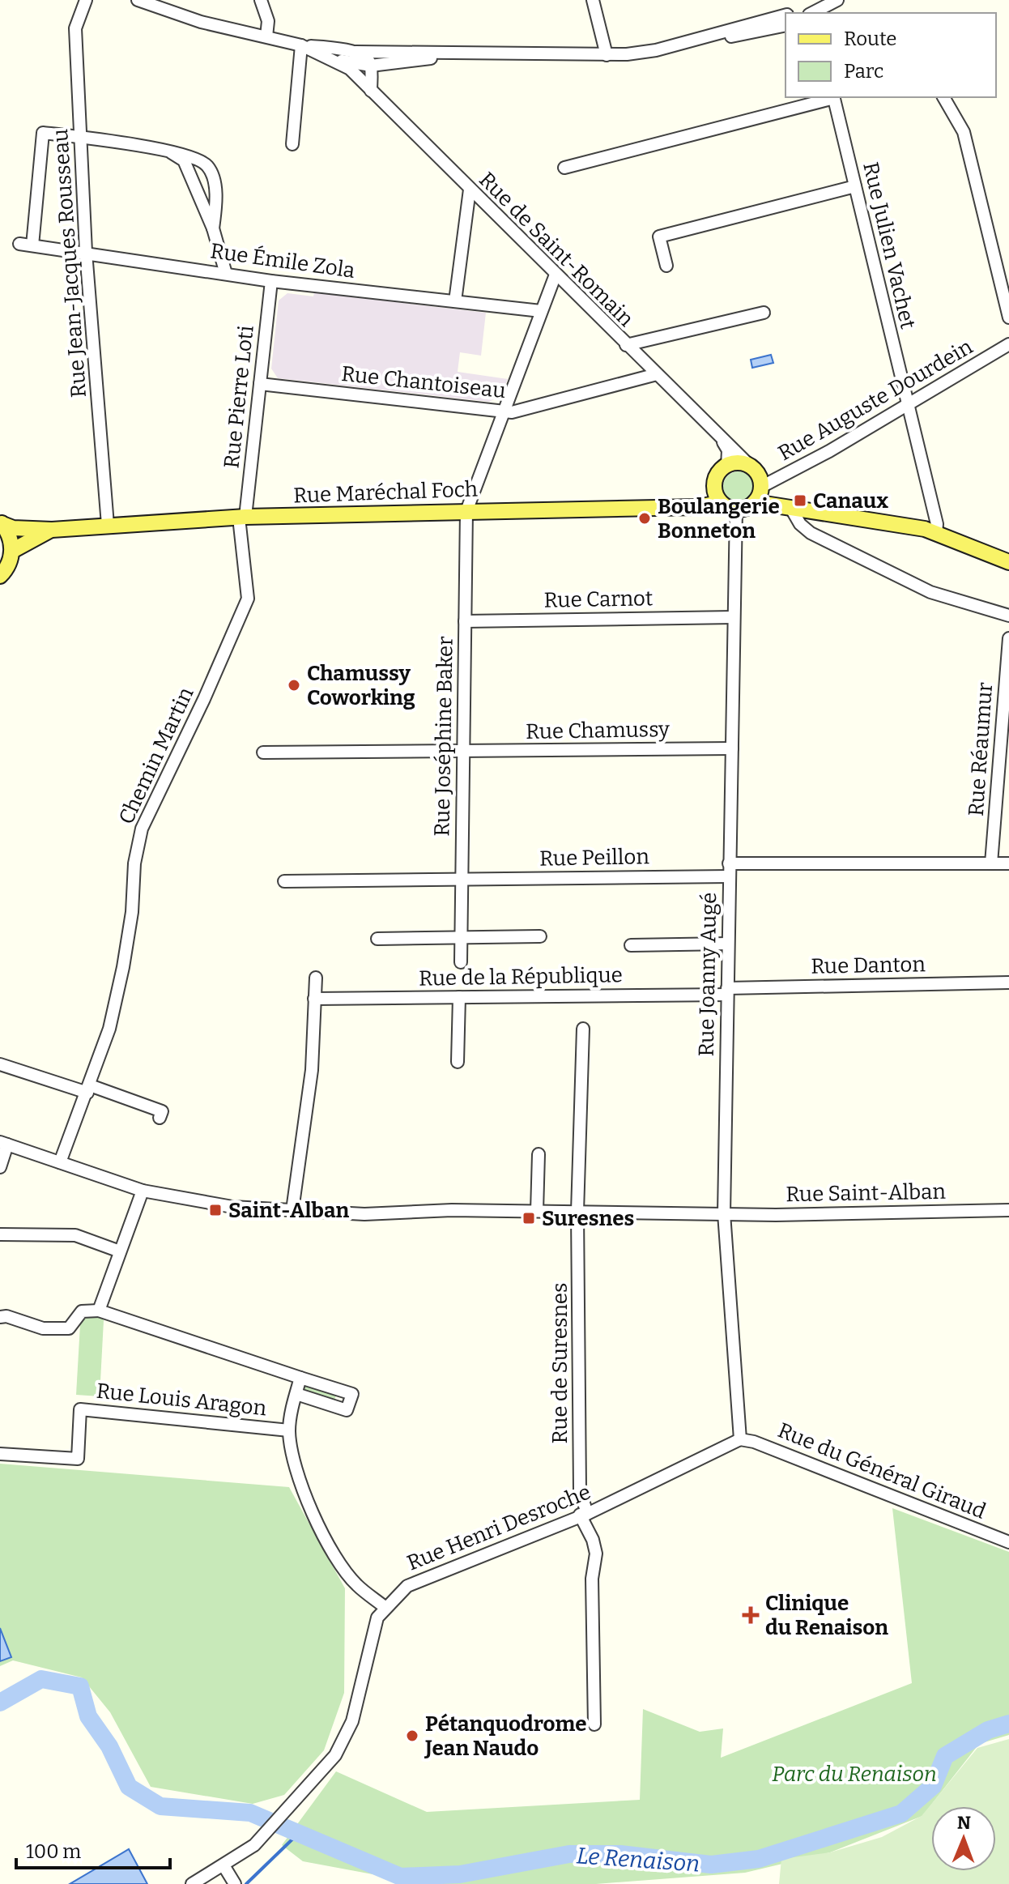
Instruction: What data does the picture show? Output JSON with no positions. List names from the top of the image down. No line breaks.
{"streets":{"main road":["Rue Maréchal Foch"],"street":["Rue Julien Vachet","Rue de Saint-Romain","Rue Émile Zola","Rue Jean-Jacques Rousseau","Rue Chantoiseau","Rue Pierre Loti","Rue Auguste Dourdein","Rue Carnot","Rue Chamussy","Rue Joséphine Baker","Rue Réaumur","Chemin Martin","Rue Peillon","Rue Danton","Rue Joanny Augé","Rue de la République","Rue Saint-Alban","Rue de Suresnes","Rue Louis Aragon","Rue du Général Giraud","Rue Henri Desroche"]},"crossings":[["Rue Julien Vachet","Rue Auguste Dourdein"],["Rue de Saint-Romain","Rue Chantoiseau"],["Rue de Saint-Romain","Rue Auguste Dourdein"],["Rue de Saint-Romain","Rue Maréchal Foch"],["Rue de Saint-Romain","Rue Joséphine Baker"],["Rue de Saint-Romain","Rue Joanny Augé"],["Rue Émile Zola","Rue Jean-Jacques Rousseau"],["Rue Émile Zola","Rue Pierre Loti"],["Rue Émile Zola","Rue Joséphine Baker"],["Rue Jean-Jacques Rousseau","Rue Maréchal Foch"],["Rue Chantoiseau","Rue Pierre Loti"],["Rue Chantoiseau","Rue Joséphine Baker"],["Rue Pierre Loti","Rue Maréchal Foch"],["Rue Pierre Loti","Chemin Martin"],["Rue Auguste Dourdein","Rue Maréchal Foch"],["Rue Auguste Dourdein","Rue Joanny Augé"],["Rue Maréchal Foch","Rue Joséphine Baker"],["Rue Maréchal Foch","Chemin Martin"],["Rue Maréchal Foch","Rue Joanny Augé"],["Rue Carnot","Rue Joséphine Baker"],["Rue Carnot","Rue Joanny Augé"],["Rue Chamussy","Rue Joséphine Baker"],["Rue Chamussy","Rue Joanny Augé"],["Rue Joséphine Baker","Rue Peillon"],["Chemin Martin","Rue Saint-Alban"],["Rue Peillon","Rue Joanny Augé"],["Rue Danton","Rue Joanny Augé"],["Rue Danton","Rue de la République"],["Rue Joanny Augé","Rue de la République"],["Rue Joanny Augé","Rue Saint-Alban"],["Rue Joanny Augé","Rue du Général Giraud"],["Rue Joanny Augé","Rue Henri Desroche"],["Rue Saint-Alban","Rue de Suresnes"],["Rue de Suresnes","Rue Henri Desroche"],["Rue du Général Giraud","Rue Henri Desroche"]],"water":["Le Renaison"],"parks":["Parc du Renaison"],"places":{"transit":["Canaux","Saint-Alban","Suresnes"],"other":["Boulangerie Bonneton","Chamussy Coworking","Pétanquodrome Jean Naudo"],"health":["Clinique du Renaison"]},"legend":["Route","Parc"],"scale_bar":"100 m","north":"top"}
